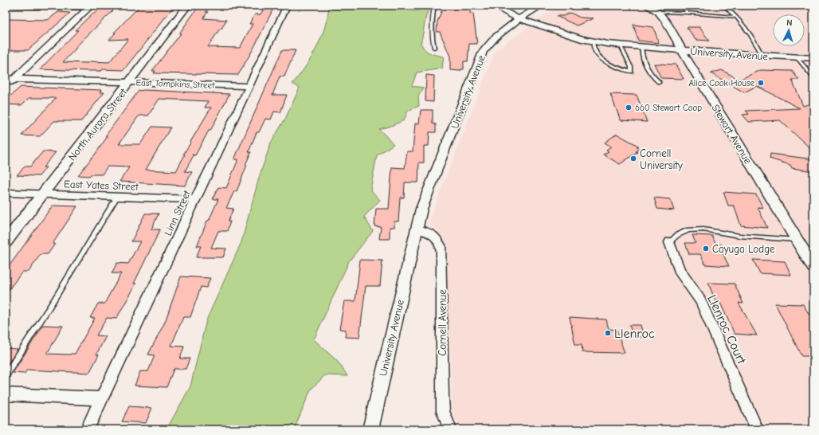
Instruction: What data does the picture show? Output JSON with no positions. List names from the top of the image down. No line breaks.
{"streets":{"street":["University Avenue","East Tompkins Street","North Aurora Street","Stewart Avenue","East Yates Street","Linn Street","Cornell Avenue","Llenroc Court"]},"crossings":[["University Avenue","Stewart Avenue"],["University Avenue","Cornell Avenue"],["East Tompkins Street","North Aurora Street"],["East Tompkins Street","Linn Street"],["North Aurora Street","East Yates Street"],["East Yates Street","Linn Street"]],"places":["Alice Cook House","660 Stewart Coop","Cornell University","Cayuga Lodge","Llenroc"],"north":"top"}
